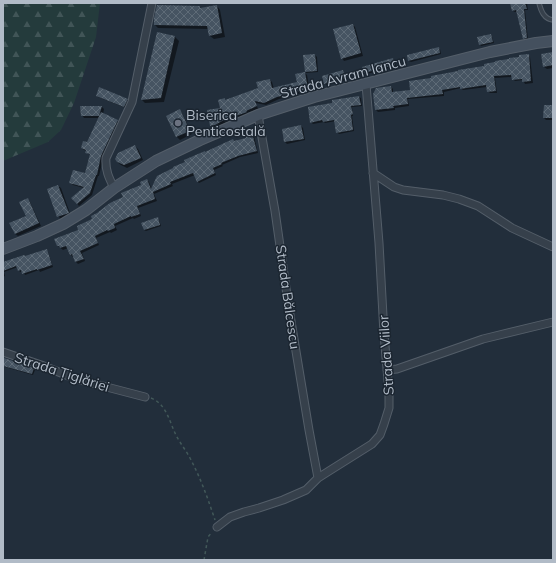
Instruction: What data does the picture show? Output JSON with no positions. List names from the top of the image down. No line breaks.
{"streets":{"main road":["Strada Avram Iancu"],"street":["Strada Bălcescu","Strada Viilor","Strada Țiglăriei"]},"crossings":[["Strada Avram Iancu","Strada Bălcescu"],["Strada Avram Iancu","Strada Viilor"],["Strada Bălcescu","Strada Viilor"]],"places":["Biserica Penticostală"]}
